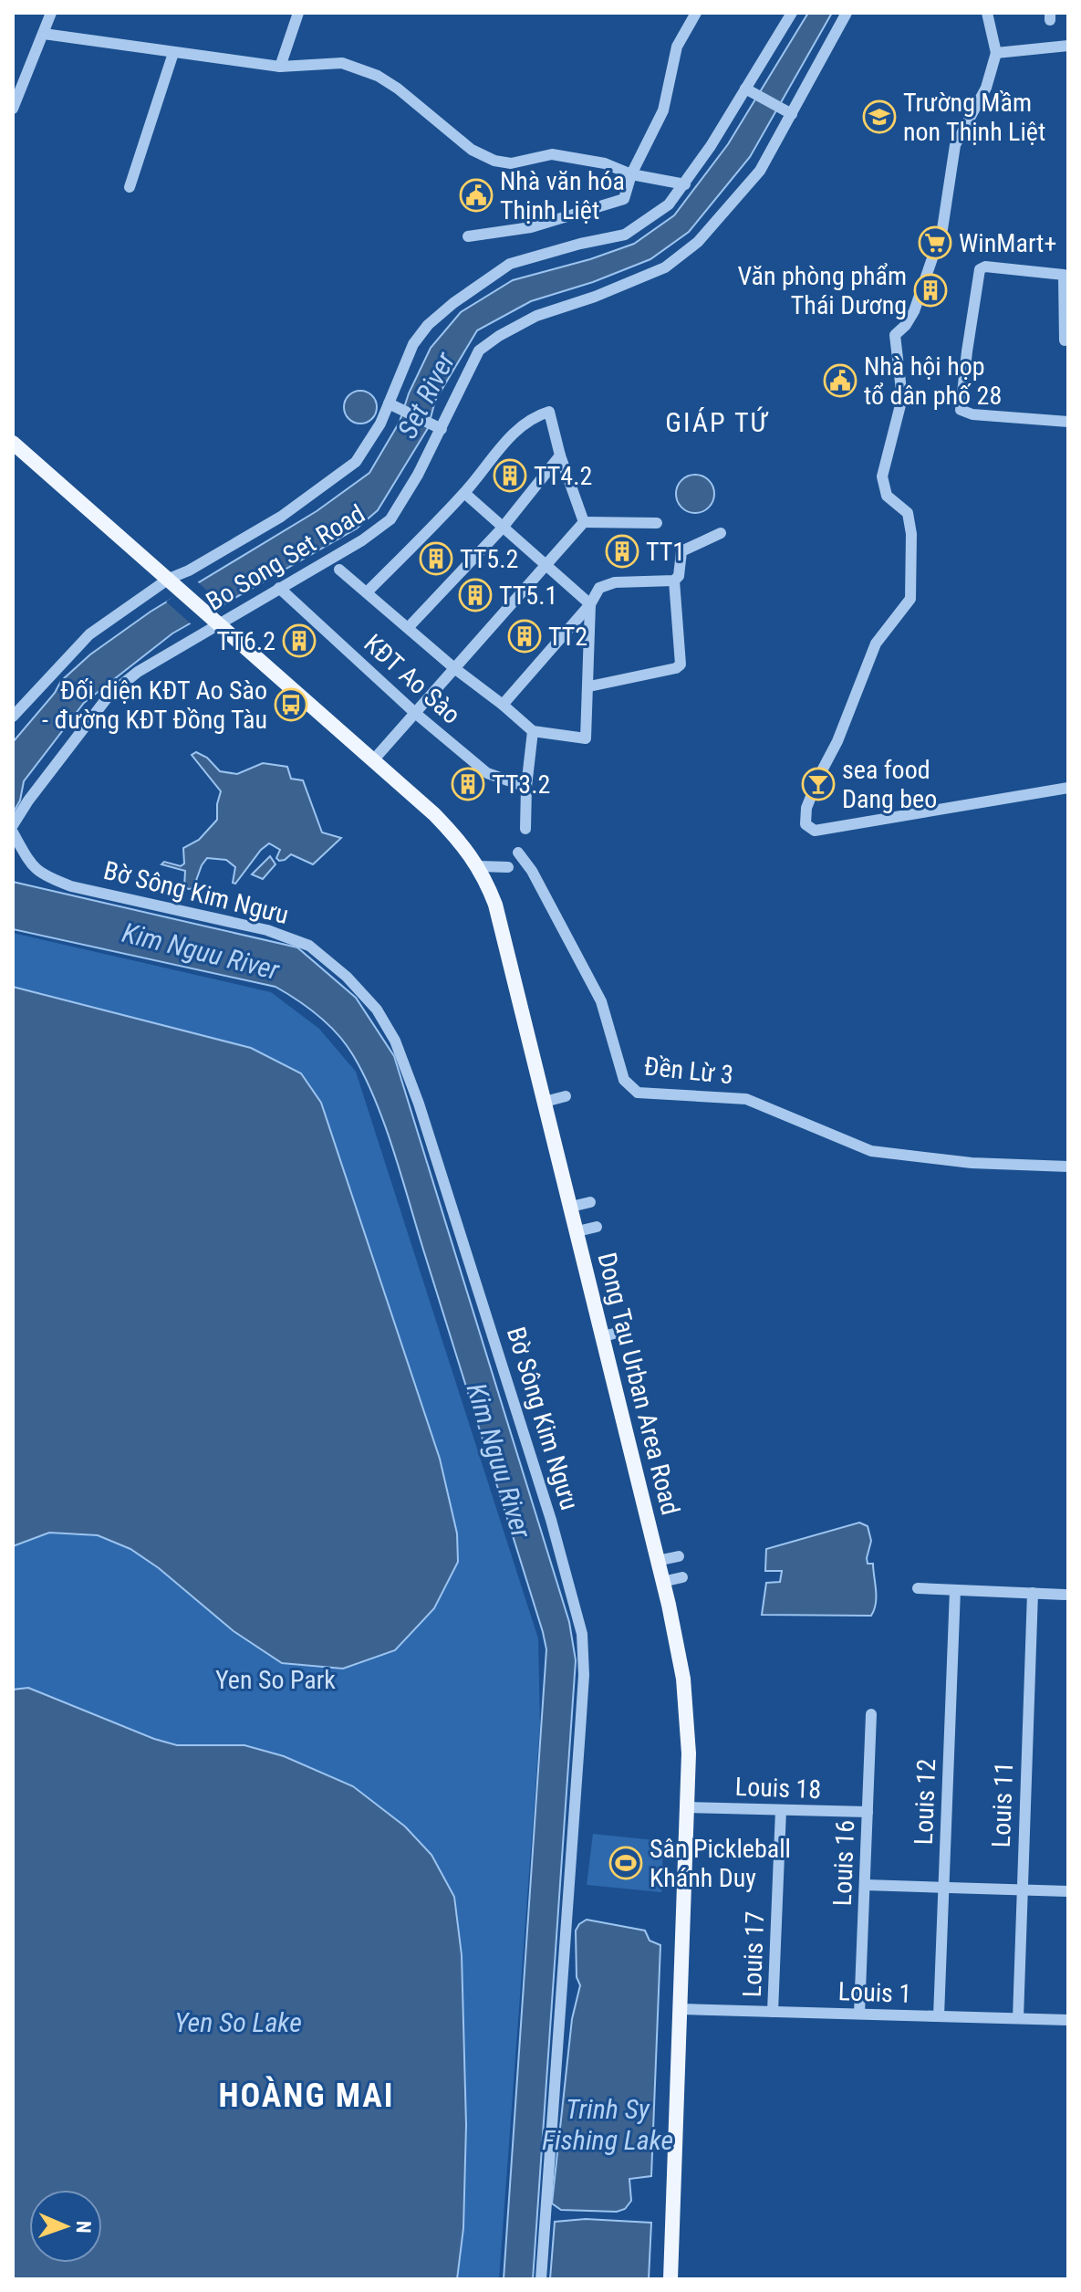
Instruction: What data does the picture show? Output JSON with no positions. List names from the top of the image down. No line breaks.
{"streets":{"main road":["Dong Tau Urban Area Road"],"street":["Bo Song Set Road","KĐT Ao Sào","Bờ Sông Kim Ngưu","Đền Lừ 3","Louis 18","Louis 12","Louis 11","Louis 16","Louis 17","Louis 1"]},"crossings":[["Bo Song Set Road","KĐT Ao Sào"],["Bo Song Set Road","Dong Tau Urban Area Road"],["Dong Tau Urban Area Road","Louis 18"],["Dong Tau Urban Area Road","Louis 1"],["Louis 18","Louis 16"],["Louis 18","Louis 17"],["Louis 12","Louis 1"],["Louis 11","Louis 1"],["Louis 16","Louis 1"],["Louis 17","Louis 1"]],"districts":["GIÁP TỨ","HOÀNG MAI"],"water":["Set River","Kim Nguu River","Yen So Lake","Trinh Sy Fishing Lake"],"parks":["Yen So Park"],"places":{"school or university":["Trường Mầm non Thịnh Liệt"],"public building":["Nhà văn hóa Thịnh Liệt","Nhà hội họp tổ dân phố 28"],"supermarket":["WinMart+"],"building":["Văn phòng phẩm Thái Dương","TT4.2","TT1","TT5.2","TT5.1","TT2","TT6.2","TT3.2"],"bus stop":["Đối diện KĐT Ao Sào - đường KĐT Đồng Tàu"],"bar":["sea food Dang beo"],"sports":["Sân Pickleball Khánh Duy"]},"north":"right"}
